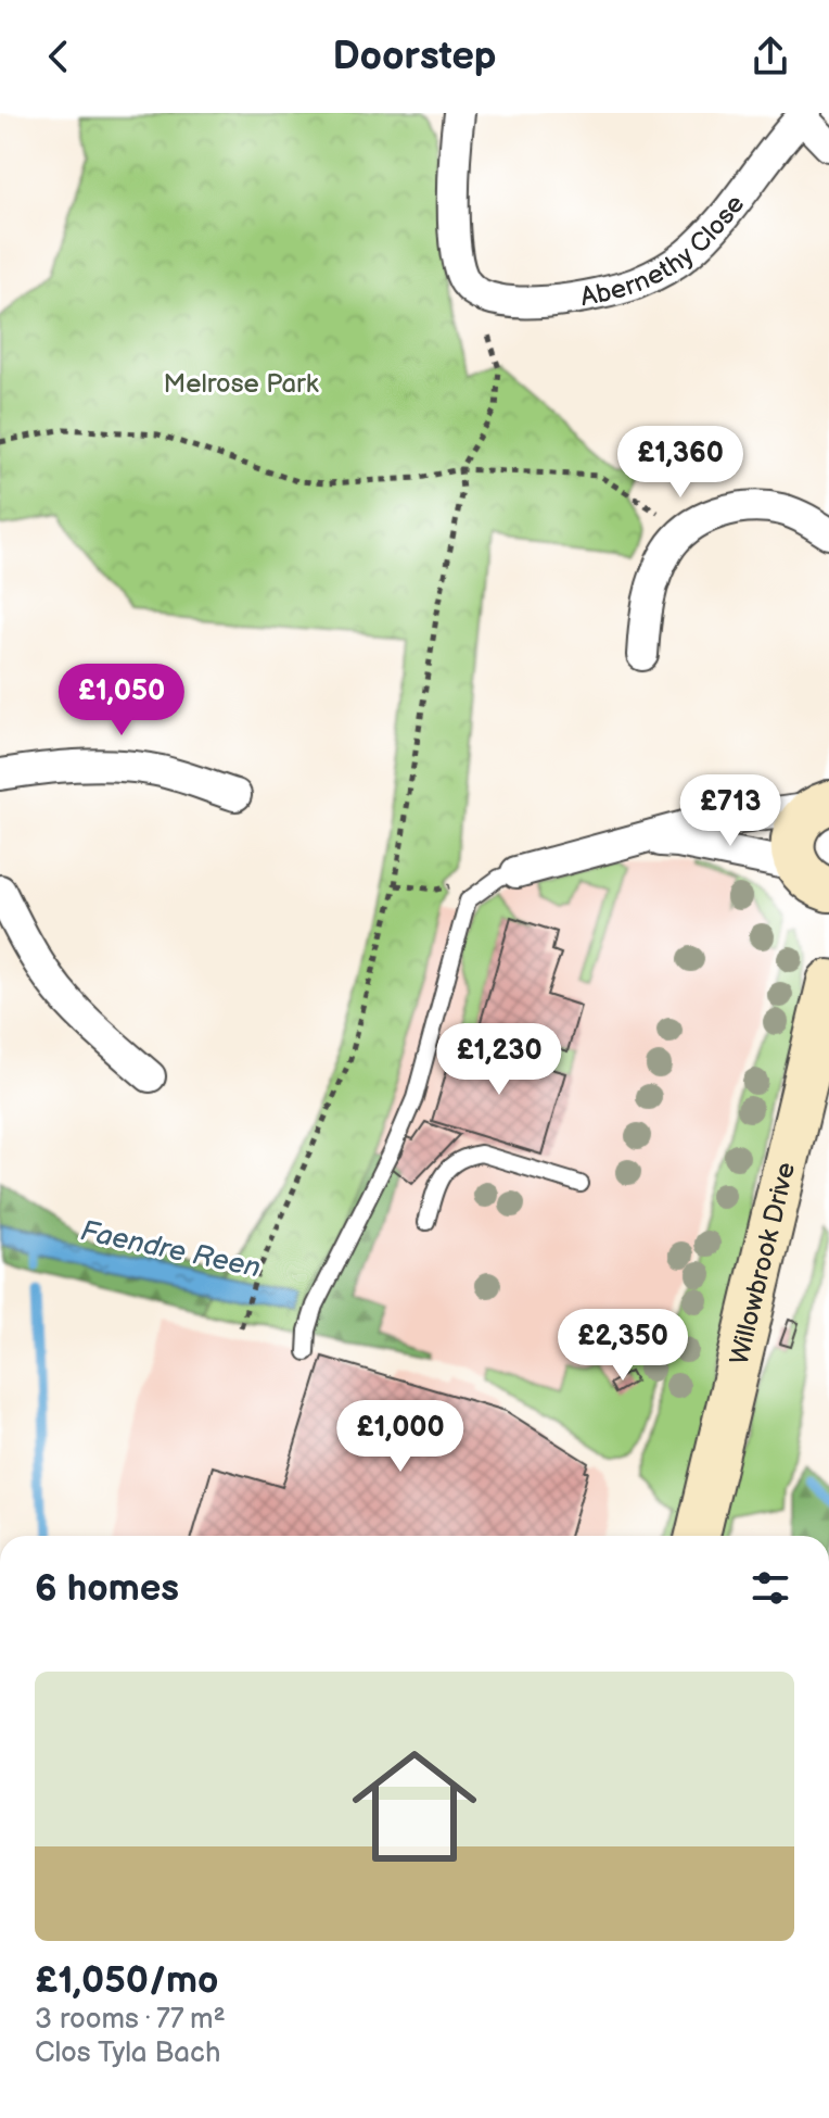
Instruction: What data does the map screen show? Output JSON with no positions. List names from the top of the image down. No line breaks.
{"streets":{"street":["Abernethy Close","Willowbrook Drive"]},"water":["Faendre Reen"],"parks":["Melrose Park"],"page":{"header":"Doorstep","price":["£1,360","£1,050","£713","£1,230","£2,350","£1,000"],"heading":"6 homes","list":[{"name":"£1,050/mo","note":"3 rooms · 77 m² · Clos Tyla Bach"}]}}
